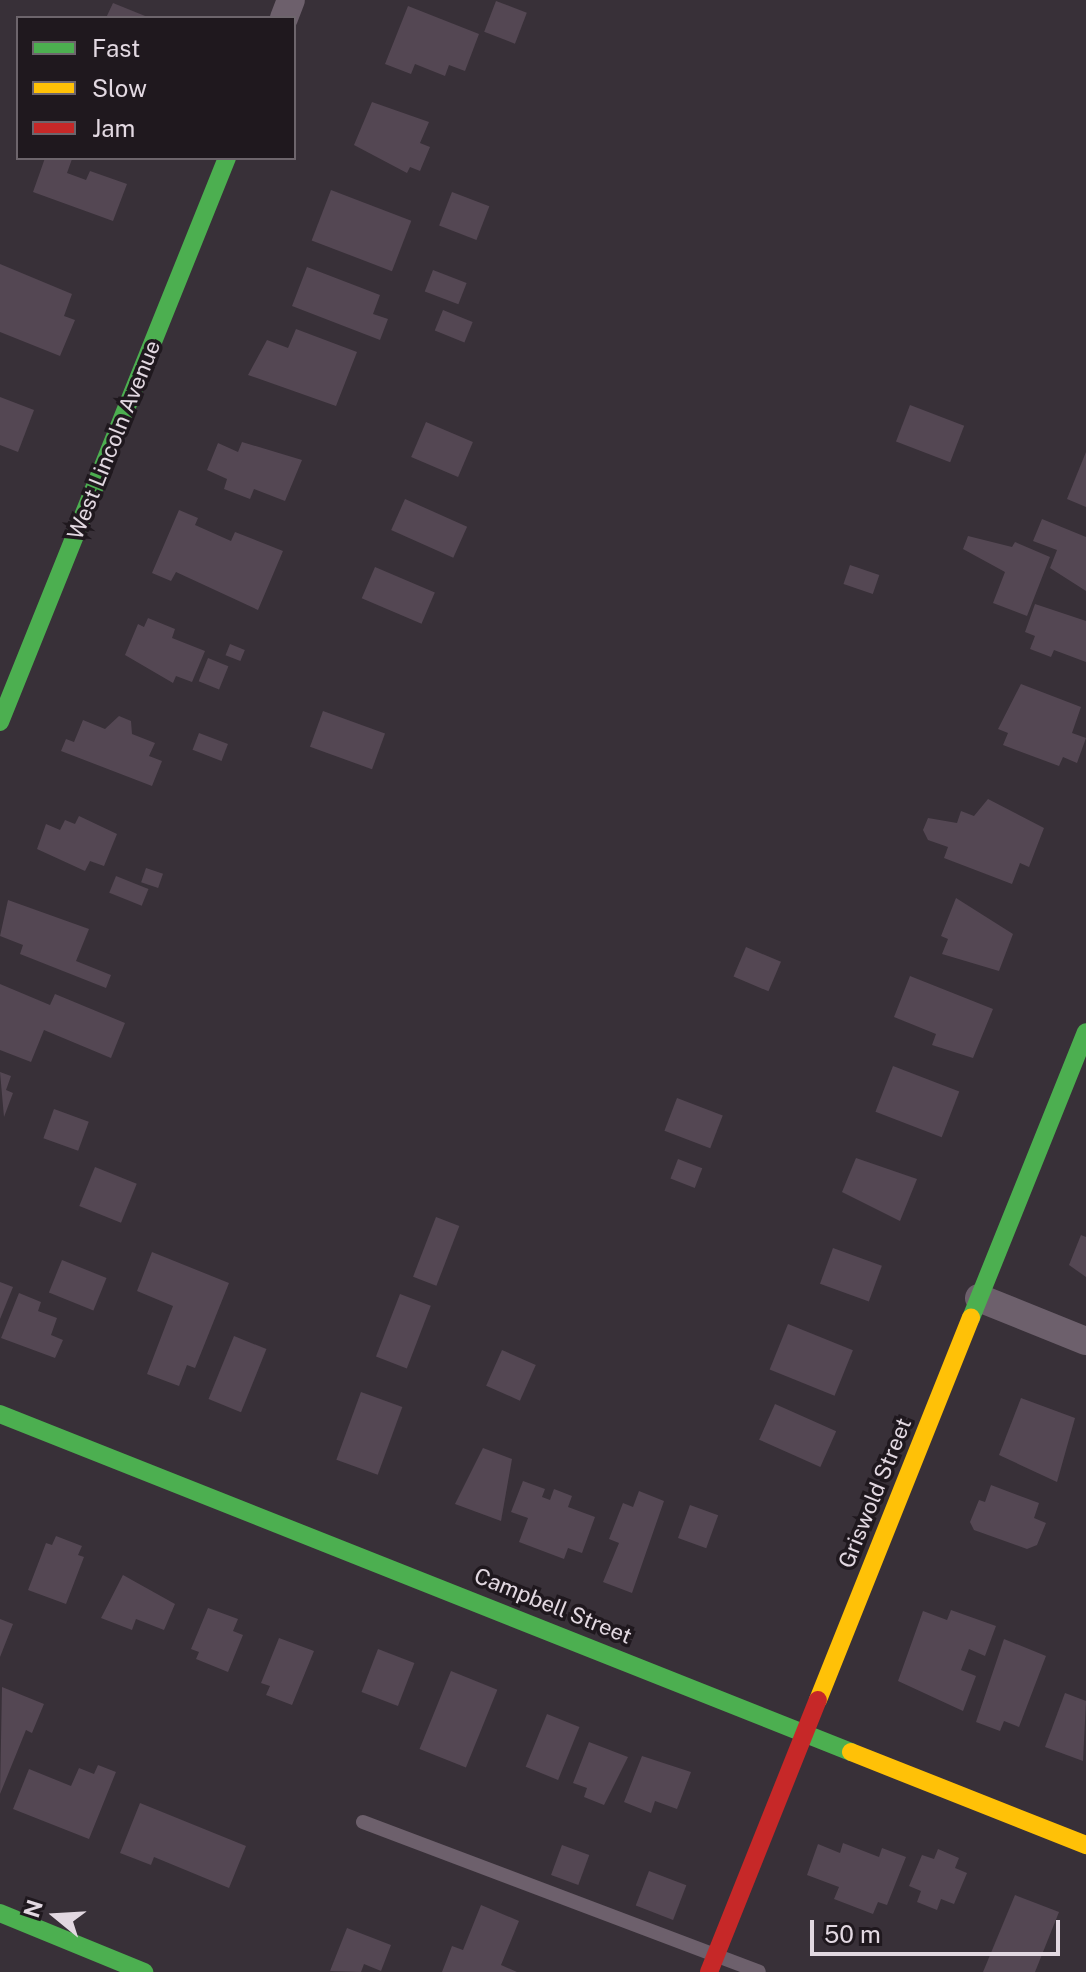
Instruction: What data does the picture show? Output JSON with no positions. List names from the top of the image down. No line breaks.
{"streets":{"street":["West Lincoln Avenue","Griswold Street","Campbell Street"]},"crossings":[["Griswold Street","Campbell Street"]],"legend":["Fast","Slow","Jam"],"scale_bar":"50 m","north":"left"}
